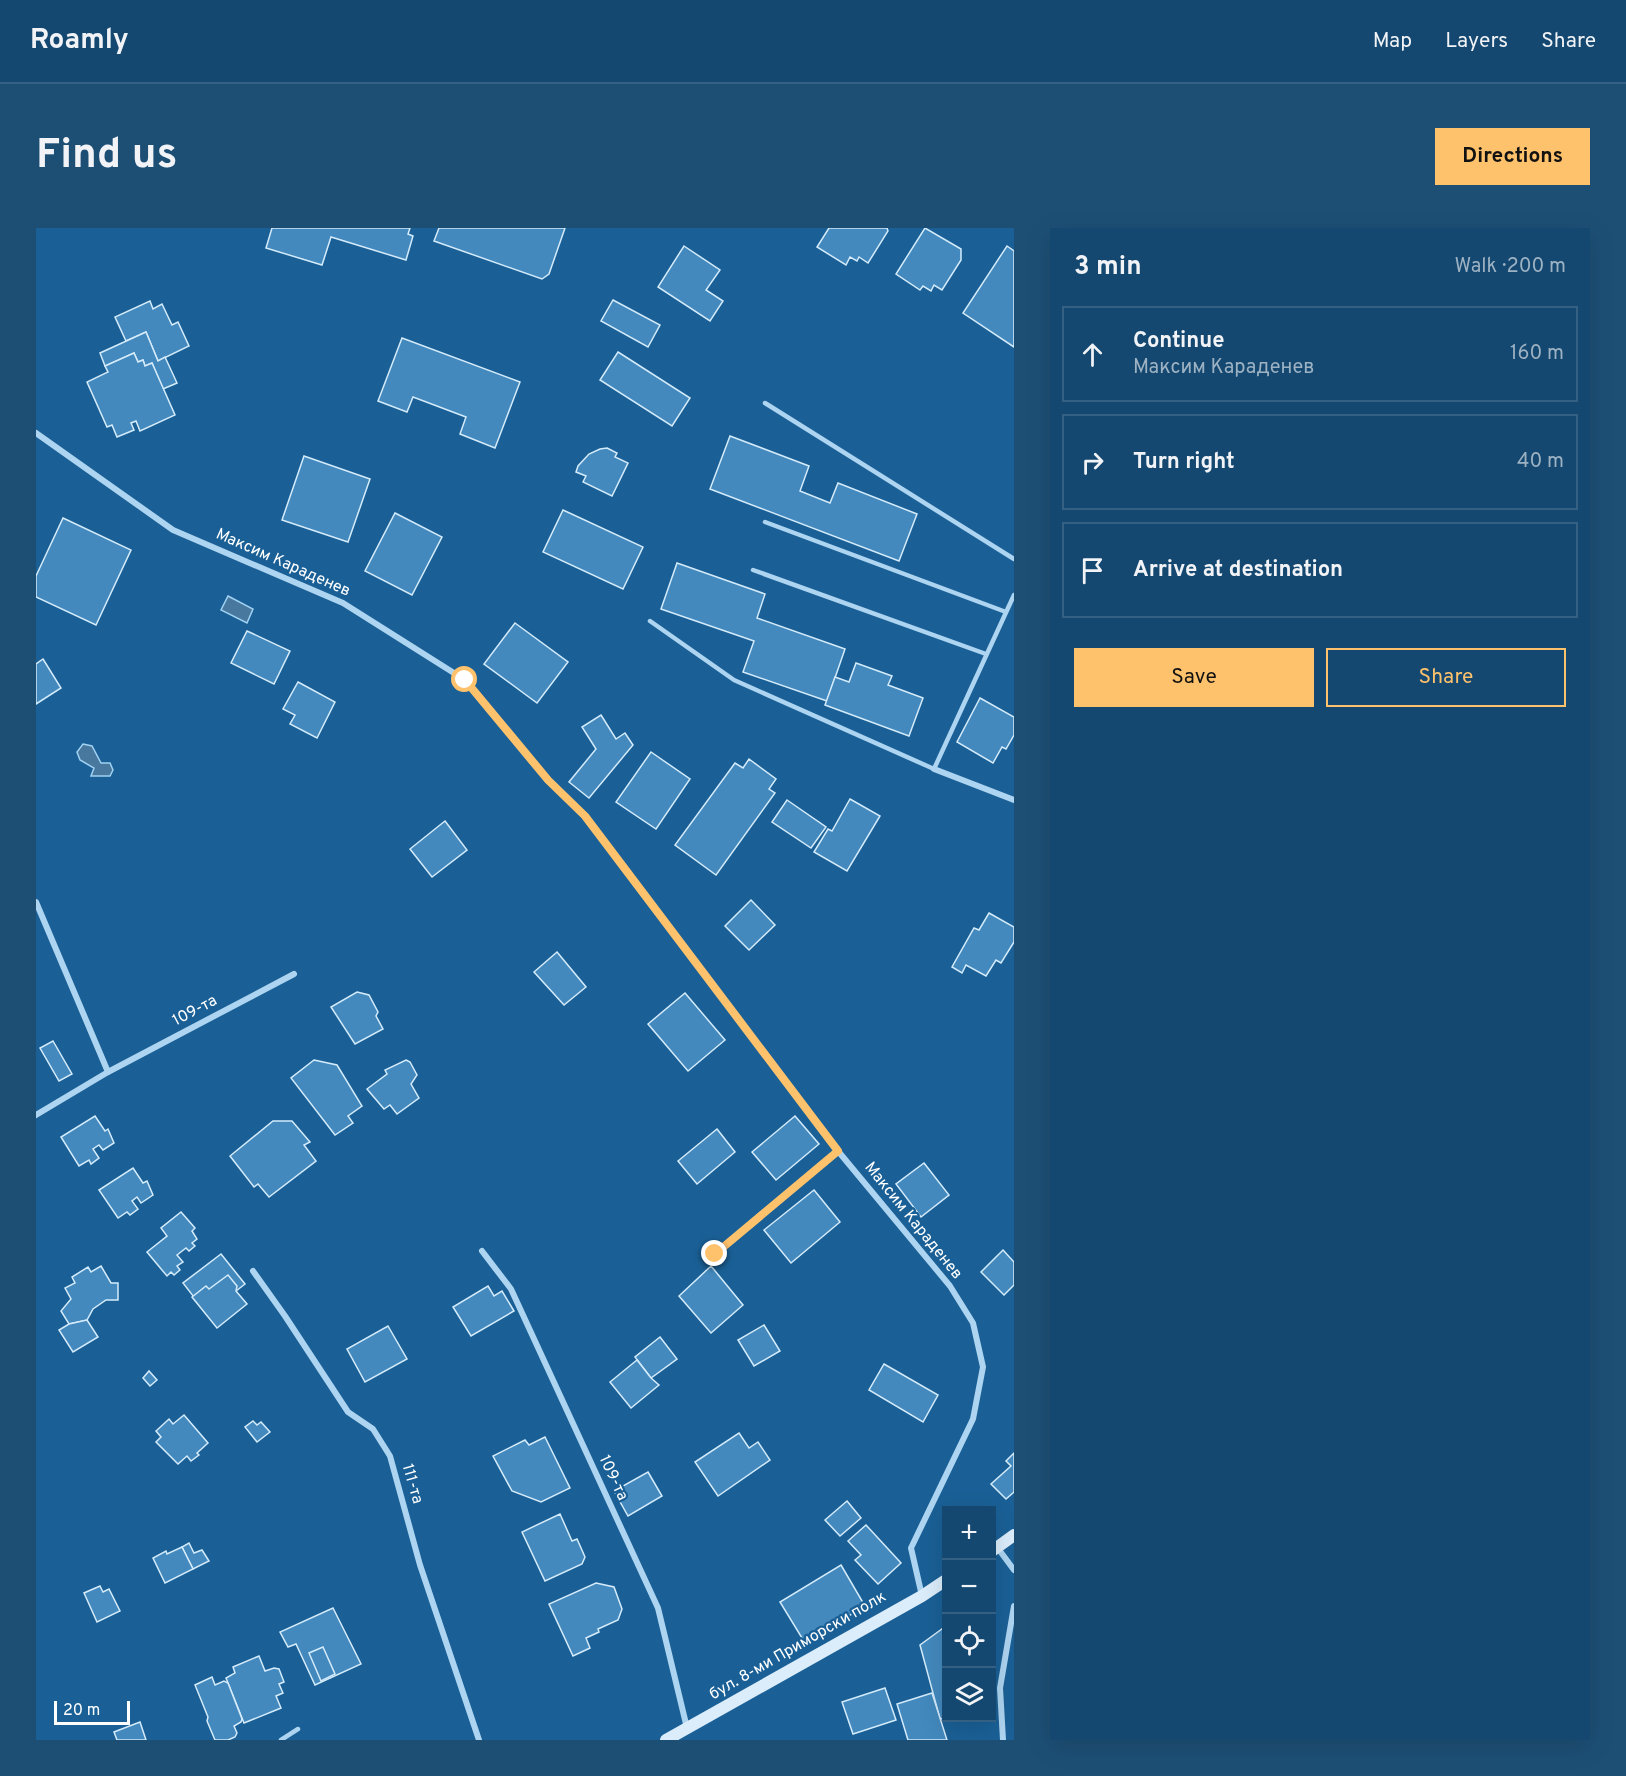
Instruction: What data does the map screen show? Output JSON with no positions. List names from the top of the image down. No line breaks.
{"streets":{"main road":["бул. 8-ми Приморски полк"],"street":["Максим Караденев","109-та","111-та"]},"crossings":[["Максим Караденев","бул. 8-ми Приморски полк"],["109-та","бул. 8-ми Приморски полк"]],"scale_bar":"20 m","page":{"header":"Roamly","nav":["Map","Layers","Share"],"buttons":["Directions",["Save","Share"]],"title":"Find us","heading":["3 min","Walk · 200 m"],"list":[["Continue","Максим Караденев","160 m"],["Turn right","40 m"],"Arrive at destination"],"map_buttons":["+","−"],"scale":"20 m"}}
